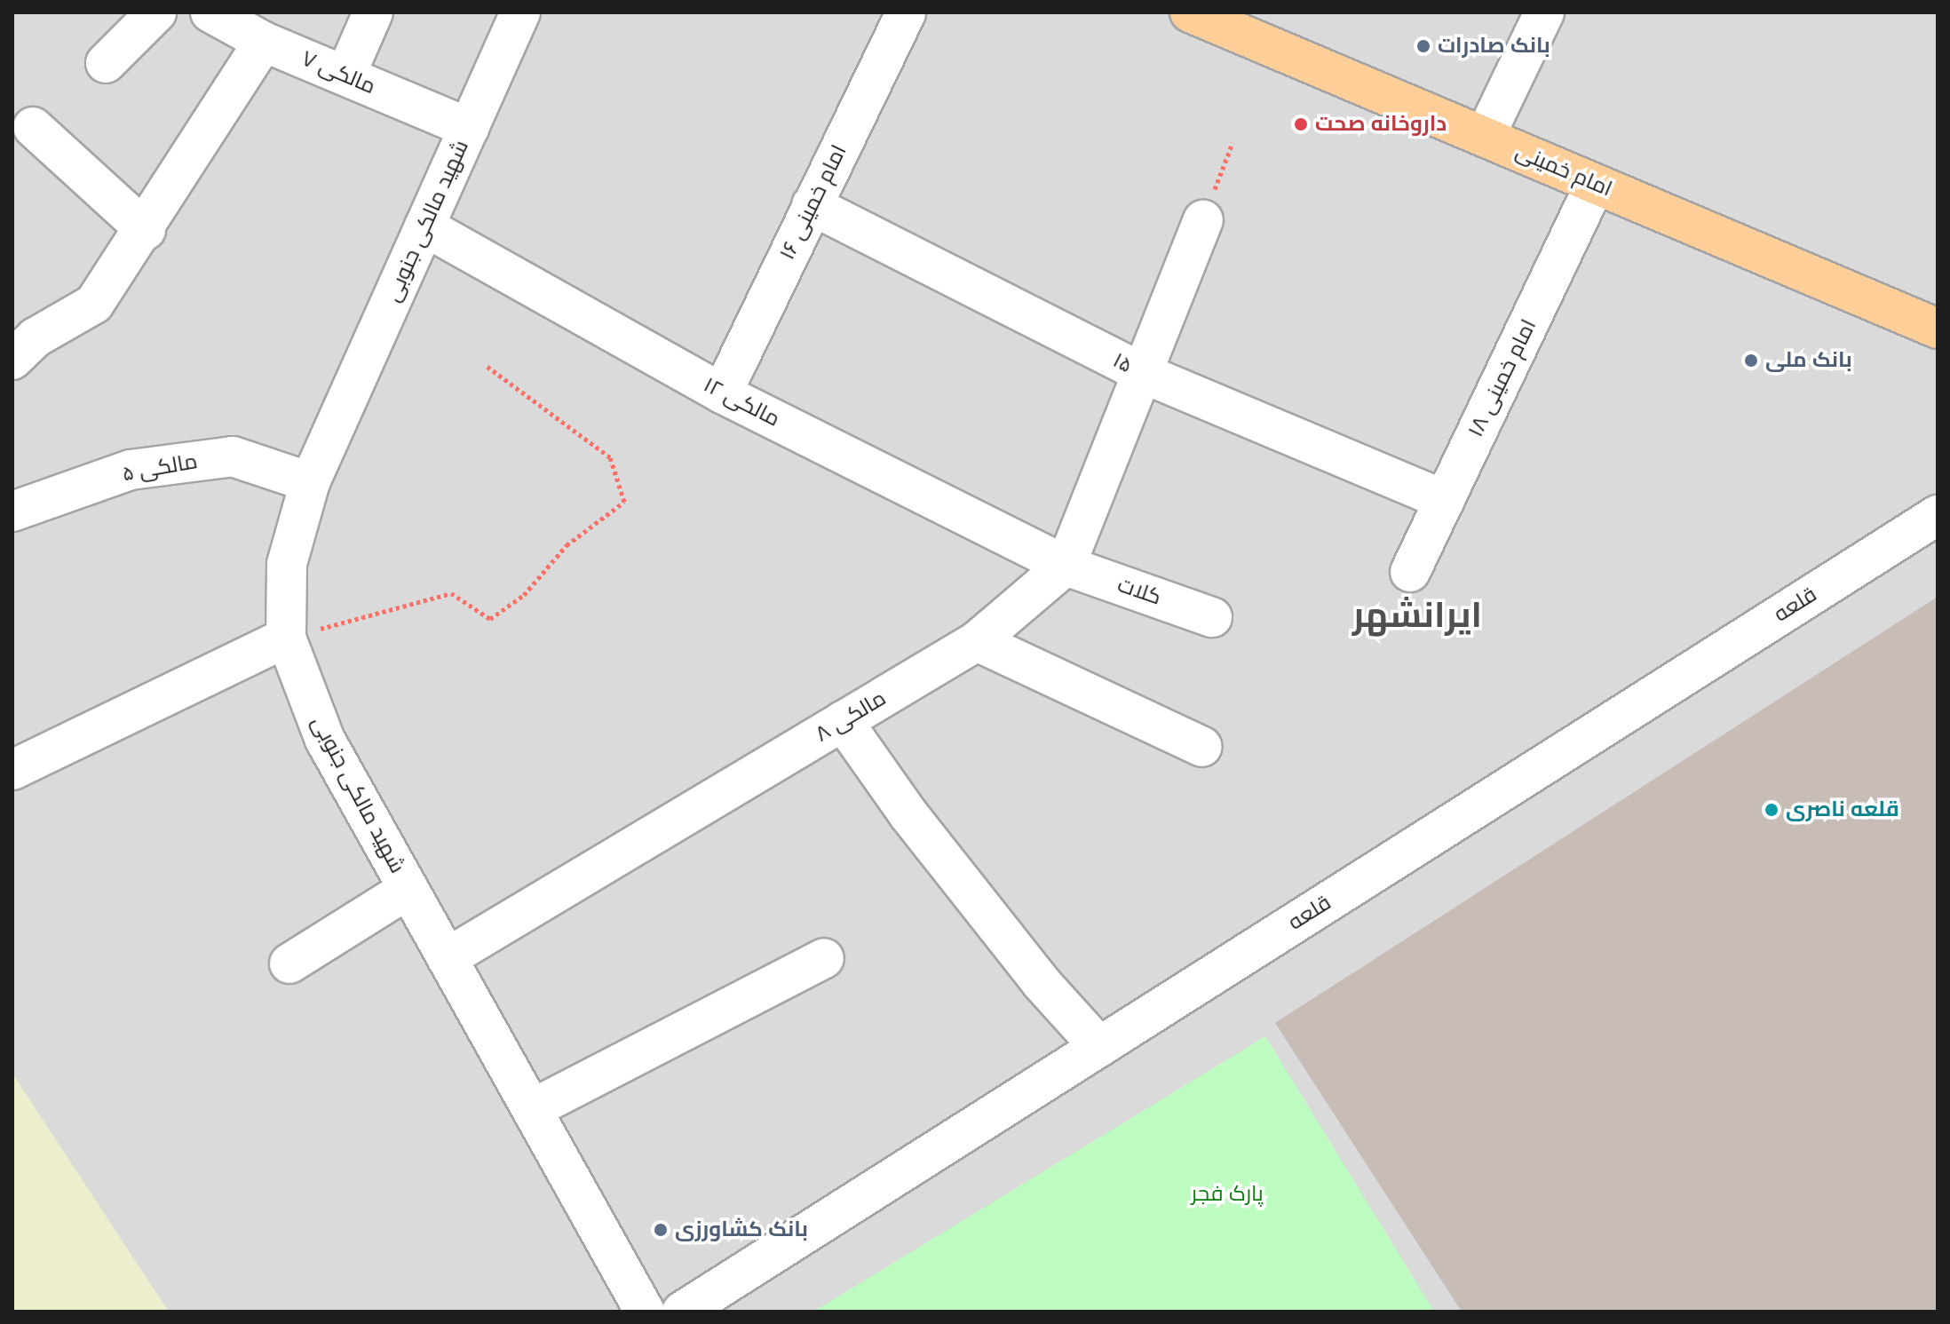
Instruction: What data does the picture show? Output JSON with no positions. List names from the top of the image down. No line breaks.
{"streets":{"main road":["امام خمینی"],"street":["مالکی ۷","امام خمینی ۱۶","شهید مالکی جنوبی","۱۵","امام خمینی ۱۸","مالکی ۱۲","مالکی ۵","کلات","قلعه","مالکی ۸"]},"crossings":[["مالکی ۷","شهید مالکی جنوبی"],["امام خمینی","امام خمینی ۱۸"],["امام خمینی ۱۶","۱۵"],["امام خمینی ۱۶","مالکی ۱۲"],["شهید مالکی جنوبی","مالکی ۱۲"],["شهید مالکی جنوبی","مالکی ۵"],["شهید مالکی جنوبی","مالکی ۸"],["۱۵","امام خمینی ۱۸"],["۱۵","مالکی ۸"],["مالکی ۱۲","کلات"],["مالکی ۱۲","مالکی ۸"],["کلات","مالکی ۸"]],"districts":["ایرانشهر"],"parks":["پارک فجر"],"places":["بانک صادرات","داروخانه صحت","بانک ملی","قلعه ناصری","بانک کشاورزی"]}
